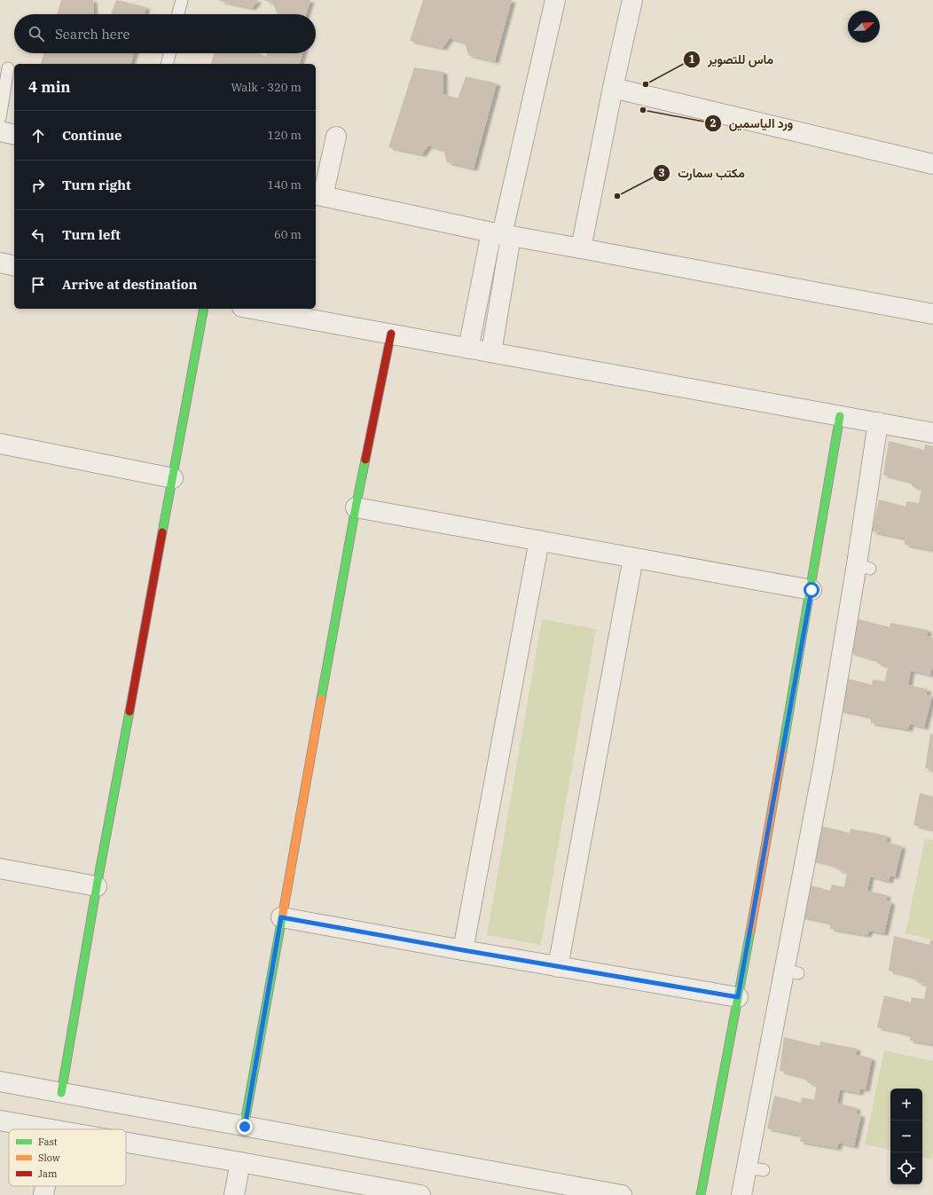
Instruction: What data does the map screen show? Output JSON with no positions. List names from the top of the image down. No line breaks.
{"places":["ماس للتصوير","ورد الياسمين","مكتب سمارت"],"legend":["Fast","Slow","Jam"],"north":"top right","page":{"search":"Search here","heading":["4 min","Walk · 320 m"],"list":[["Continue","120 m"],["Turn right","140 m"],["Turn left","60 m"],"Arrive at destination"],"map_buttons":["+","−"]}}
